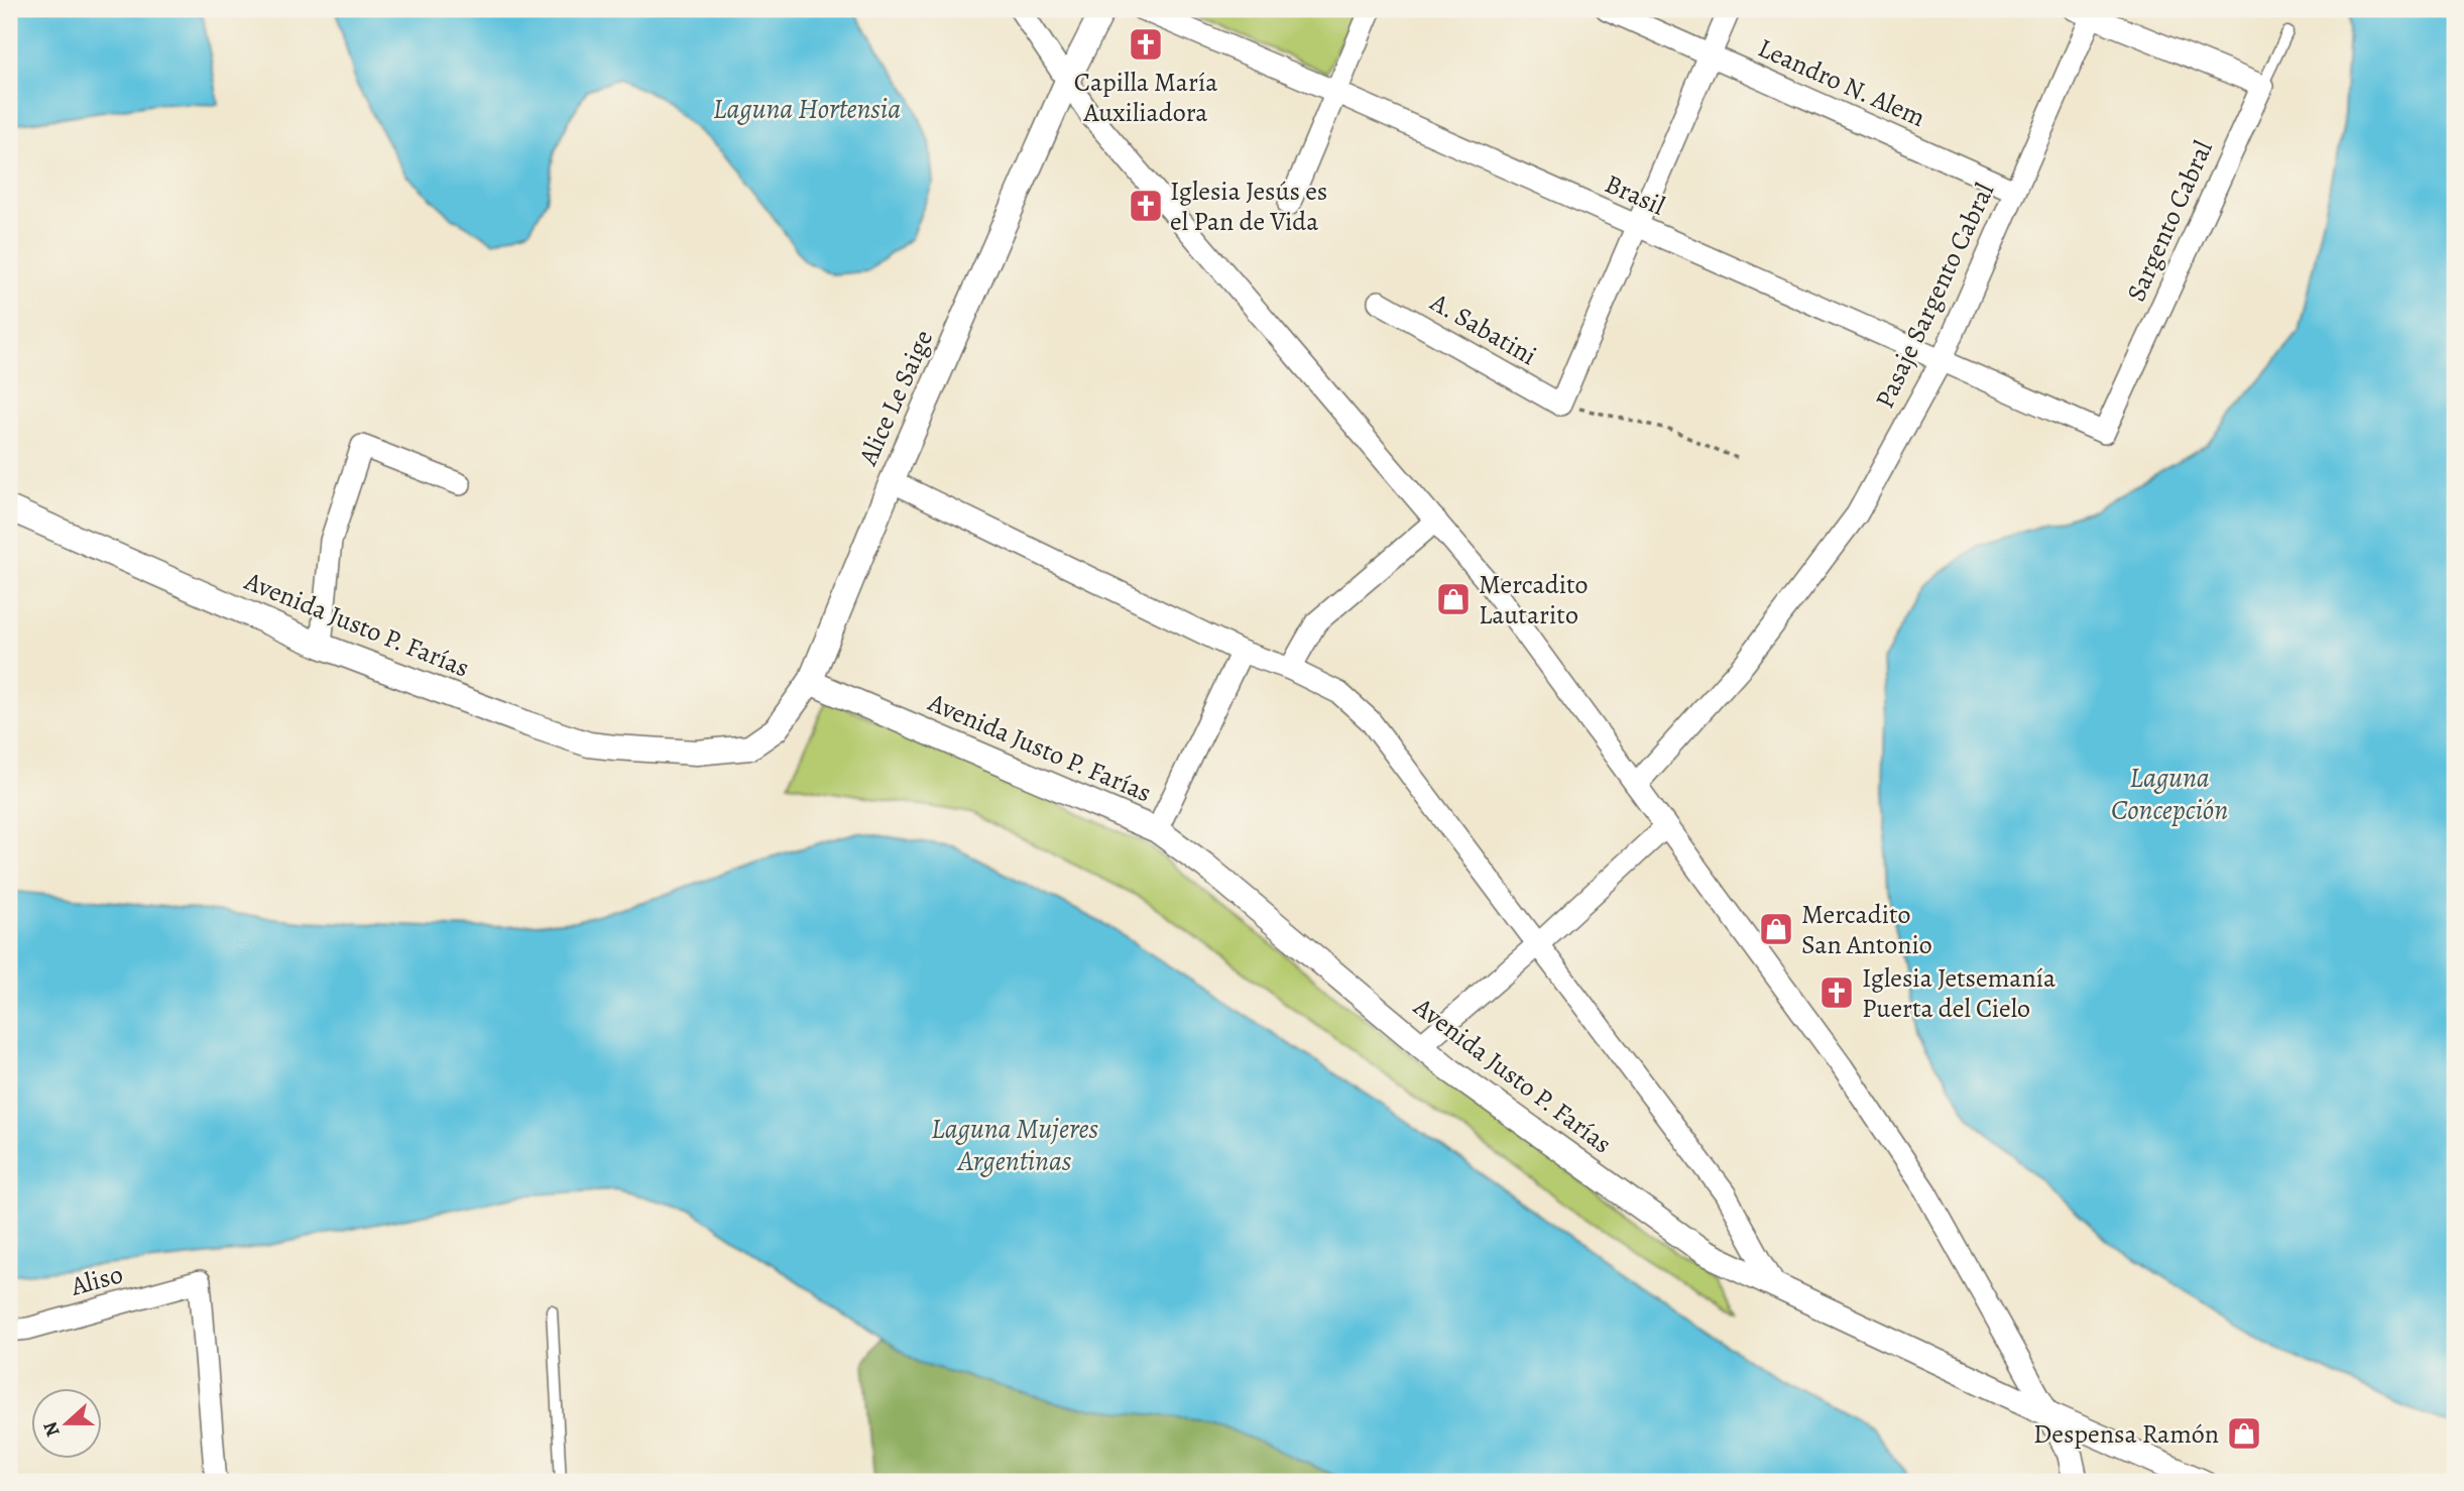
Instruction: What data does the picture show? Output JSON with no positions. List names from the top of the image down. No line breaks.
{"streets":{"street":["Leandro N. Alem","Brasil","Sargento Cabral","Pasaje Sargento Cabral","A. Sabatini","Alice Le Saige","Avenida Justo P. Farías","Aliso"]},"crossings":[["Leandro N. Alem","Pasaje Sargento Cabral"],["Brasil","Sargento Cabral"],["Brasil","Pasaje Sargento Cabral"],["Alice Le Saige","Avenida Justo P. Farías"]],"water":["Laguna Hortensia","Laguna Concepción","Laguna Mujeres Argentinas"],"places":{"church":["Capilla María Auxiliadora","Iglesia Jesús es el Pan de Vida","Iglesia Jetsemanía Puerta del Cielo"],"shop":["Mercadito Lautarito","Mercadito San Antonio","Despensa Ramón"]},"north":"left"}
